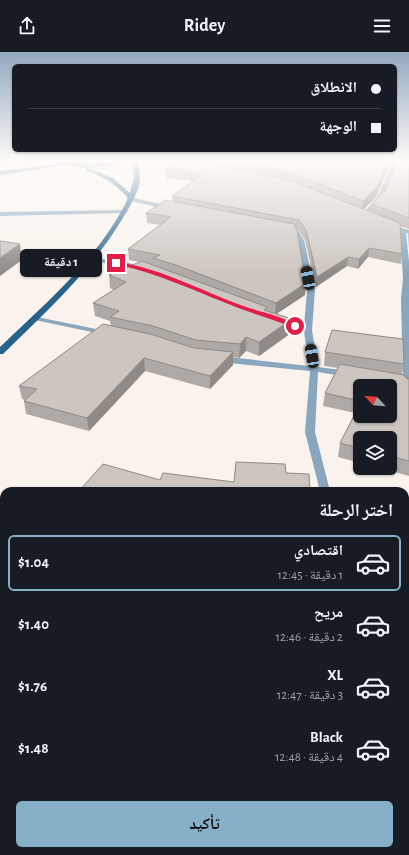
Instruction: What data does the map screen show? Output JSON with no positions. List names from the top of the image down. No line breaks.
{"north":"top left","page":{"header":"Ridey","banner":["الانطلاق","الوجهة"],"bubble":"1 دقيقة","heading":"اختر الرحلة","list":[{"name":"اقتصادي","note":"1 دقيقة · 12:45","value":"$1.04"},{"name":"مريح","note":"2 دقيقة · 12:46","value":"$1.40"},{"name":"XL","note":"3 دقيقة · 12:47","value":"$1.76"},{"name":"Black","note":"4 دقيقة · 12:48","value":"$1.48"}],"buttons":"تأكيد"}}
